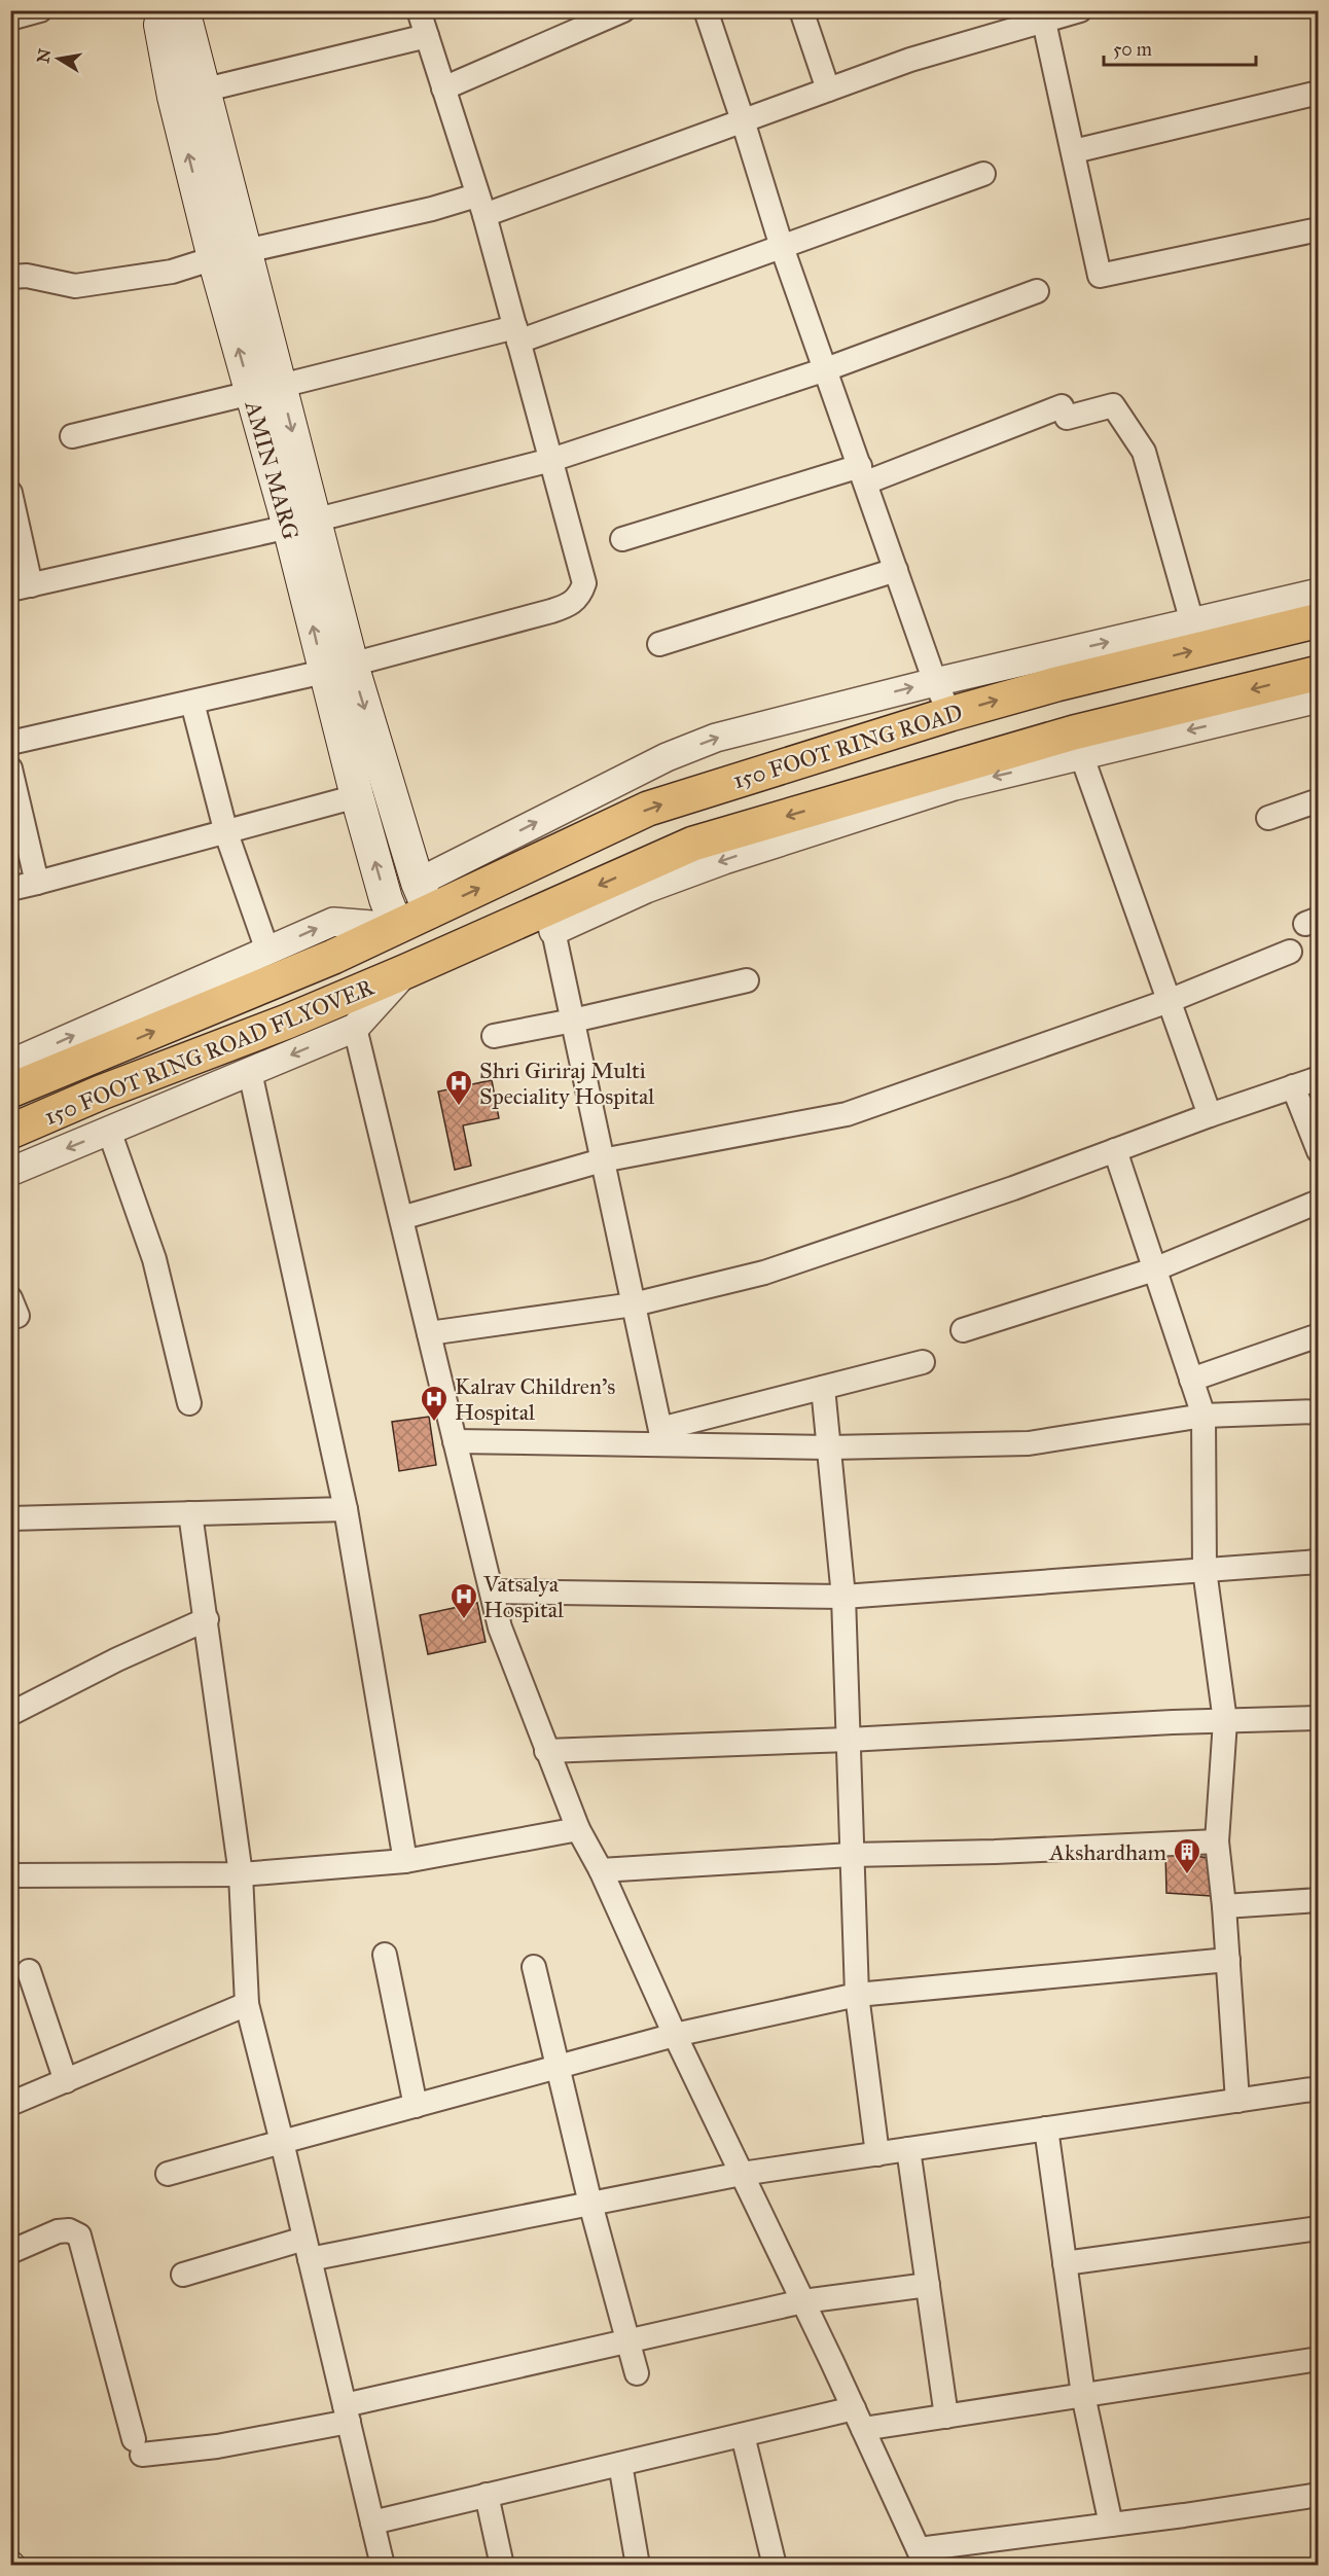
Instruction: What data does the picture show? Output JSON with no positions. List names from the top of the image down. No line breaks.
{"streets":{"highway":["150 FOOT RING ROAD","150 FOOT RING ROAD FLYOVER"],"main road":["AMIN MARG"]},"crossings":[["AMIN MARG","150 FOOT RING ROAD"],["AMIN MARG","150 FOOT RING ROAD FLYOVER"],["150 FOOT RING ROAD","150 FOOT RING ROAD FLYOVER"]],"places":{"hospital":["Shri Giriraj Multi Speciality Hospital","Kalrav Children's Hospital","Vatsalya Hospital"],"building":["Akshardham"]},"scale_bar":"50 m","north":"left"}
